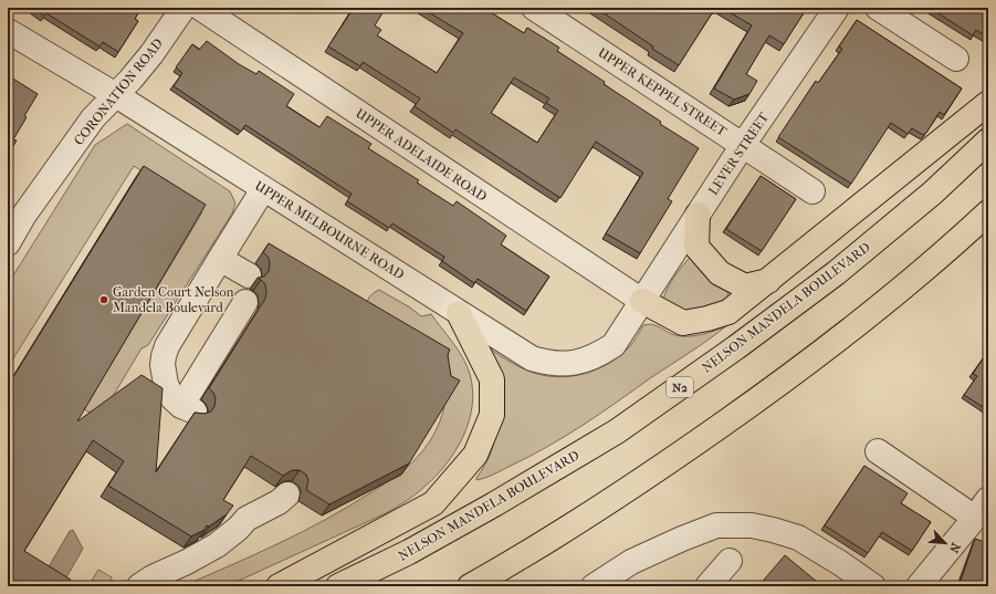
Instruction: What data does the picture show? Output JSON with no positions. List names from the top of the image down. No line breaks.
{"streets":{"highway":["NELSON MANDELA BOULEVARD","N2"],"street":["CORONATION ROAD","UPPER KEPPEL STREET","LEVER STREET","UPPER ADELAIDE ROAD","UPPER MELBOURNE ROAD"]},"crossings":[["CORONATION ROAD","UPPER MELBOURNE ROAD"],["UPPER KEPPEL STREET","LEVER STREET"],["LEVER STREET","UPPER ADELAIDE ROAD"],["LEVER STREET","UPPER MELBOURNE ROAD"],["UPPER ADELAIDE ROAD","UPPER MELBOURNE ROAD"]],"places":["Garden Court Nelson Mandela Boulevard"],"north":"bottom right"}
